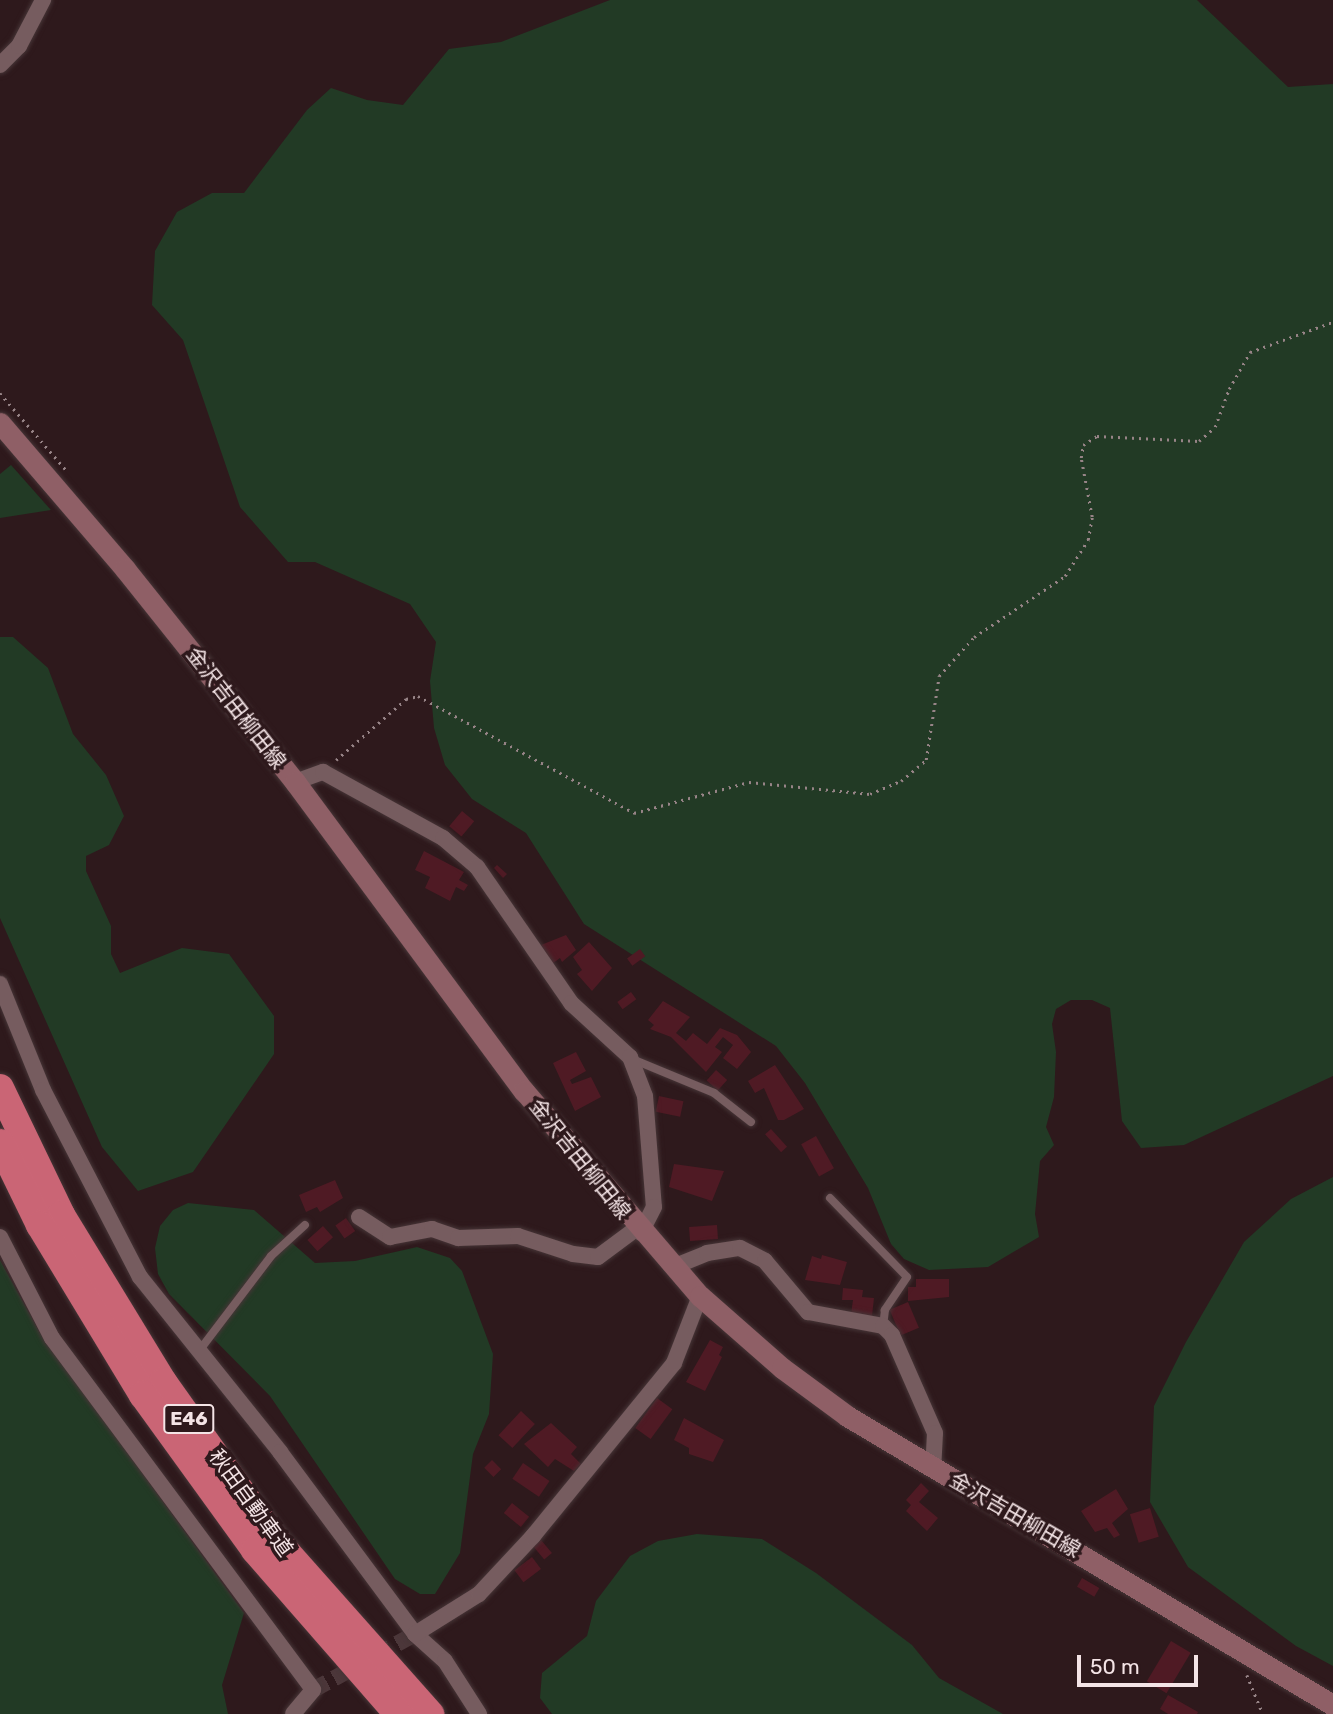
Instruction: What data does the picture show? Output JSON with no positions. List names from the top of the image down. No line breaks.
{"streets":{"highway":["E46","秋田自動車道"],"main road":["金沢吉田柳田線"]},"scale_bar":"50 m"}
